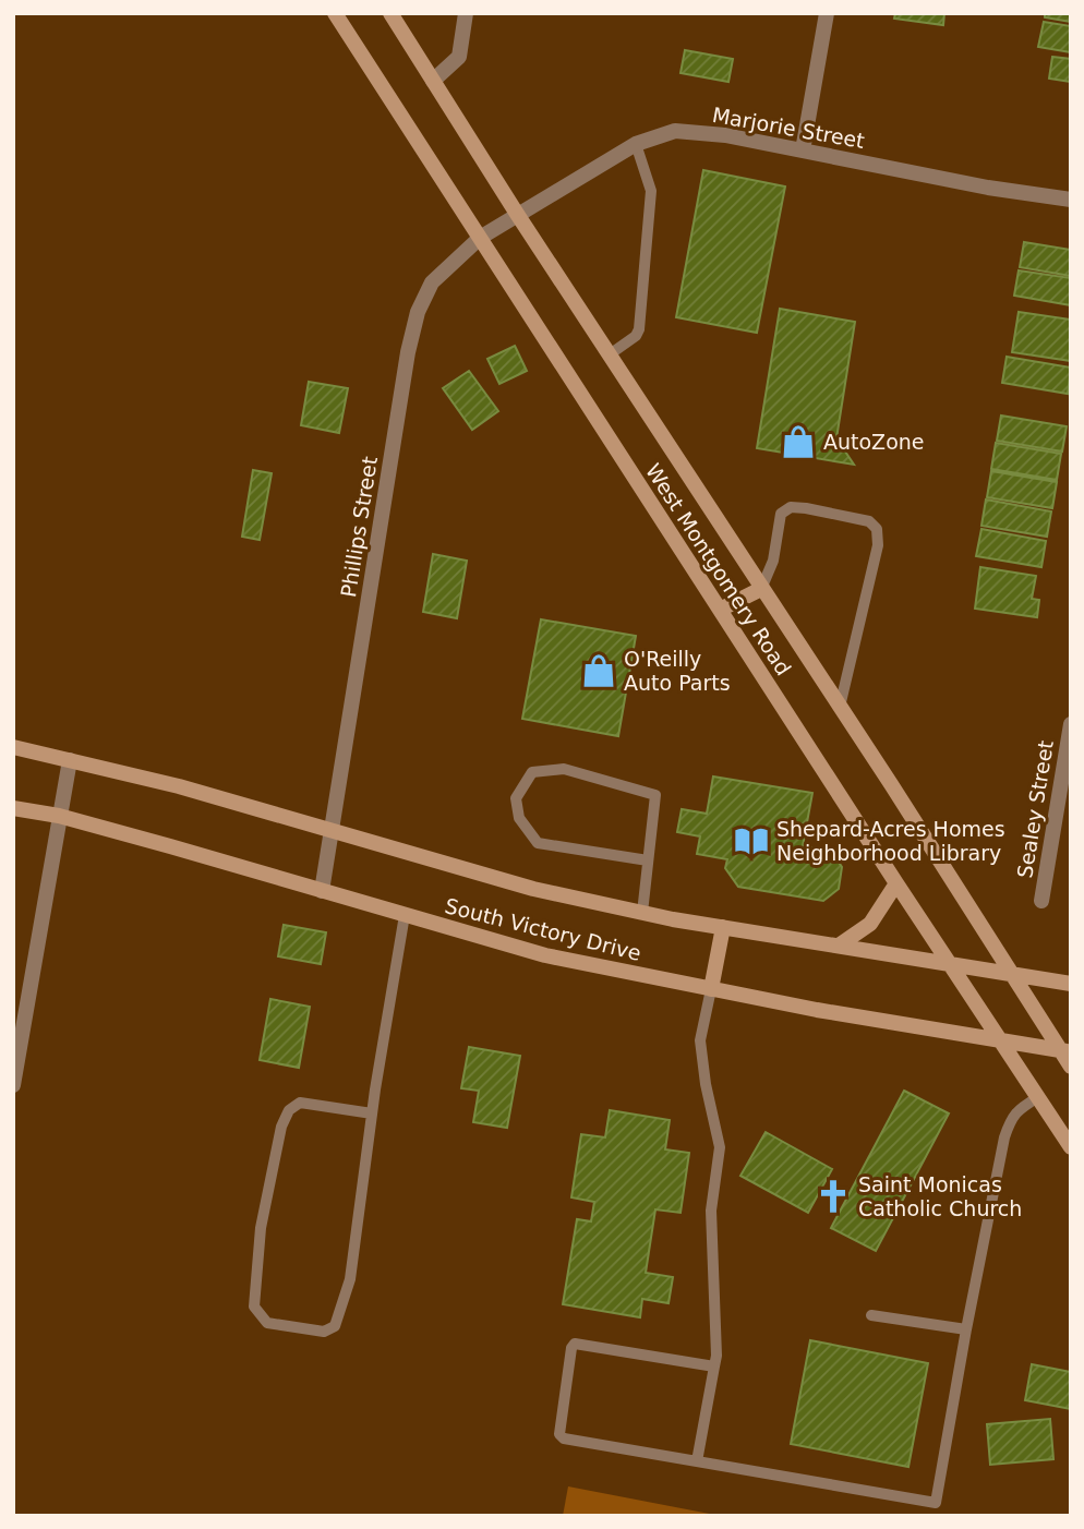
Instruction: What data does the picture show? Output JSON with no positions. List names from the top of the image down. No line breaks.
{"streets":{"main road":["West Montgomery Road","South Victory Drive"],"street":["Marjorie Street","Phillips Street","Sealey Street"]},"crossings":[["Marjorie Street","Phillips Street"],["Marjorie Street","West Montgomery Road"],["Phillips Street","West Montgomery Road"],["Phillips Street","South Victory Drive"],["West Montgomery Road","South Victory Drive"]],"places":{"shop":["AutoZone","O'Reilly Auto Parts"],"library":["Shepard-Acres Homes Neighborhood Library"],"church":["Saint Monicas Catholic Church"]}}
